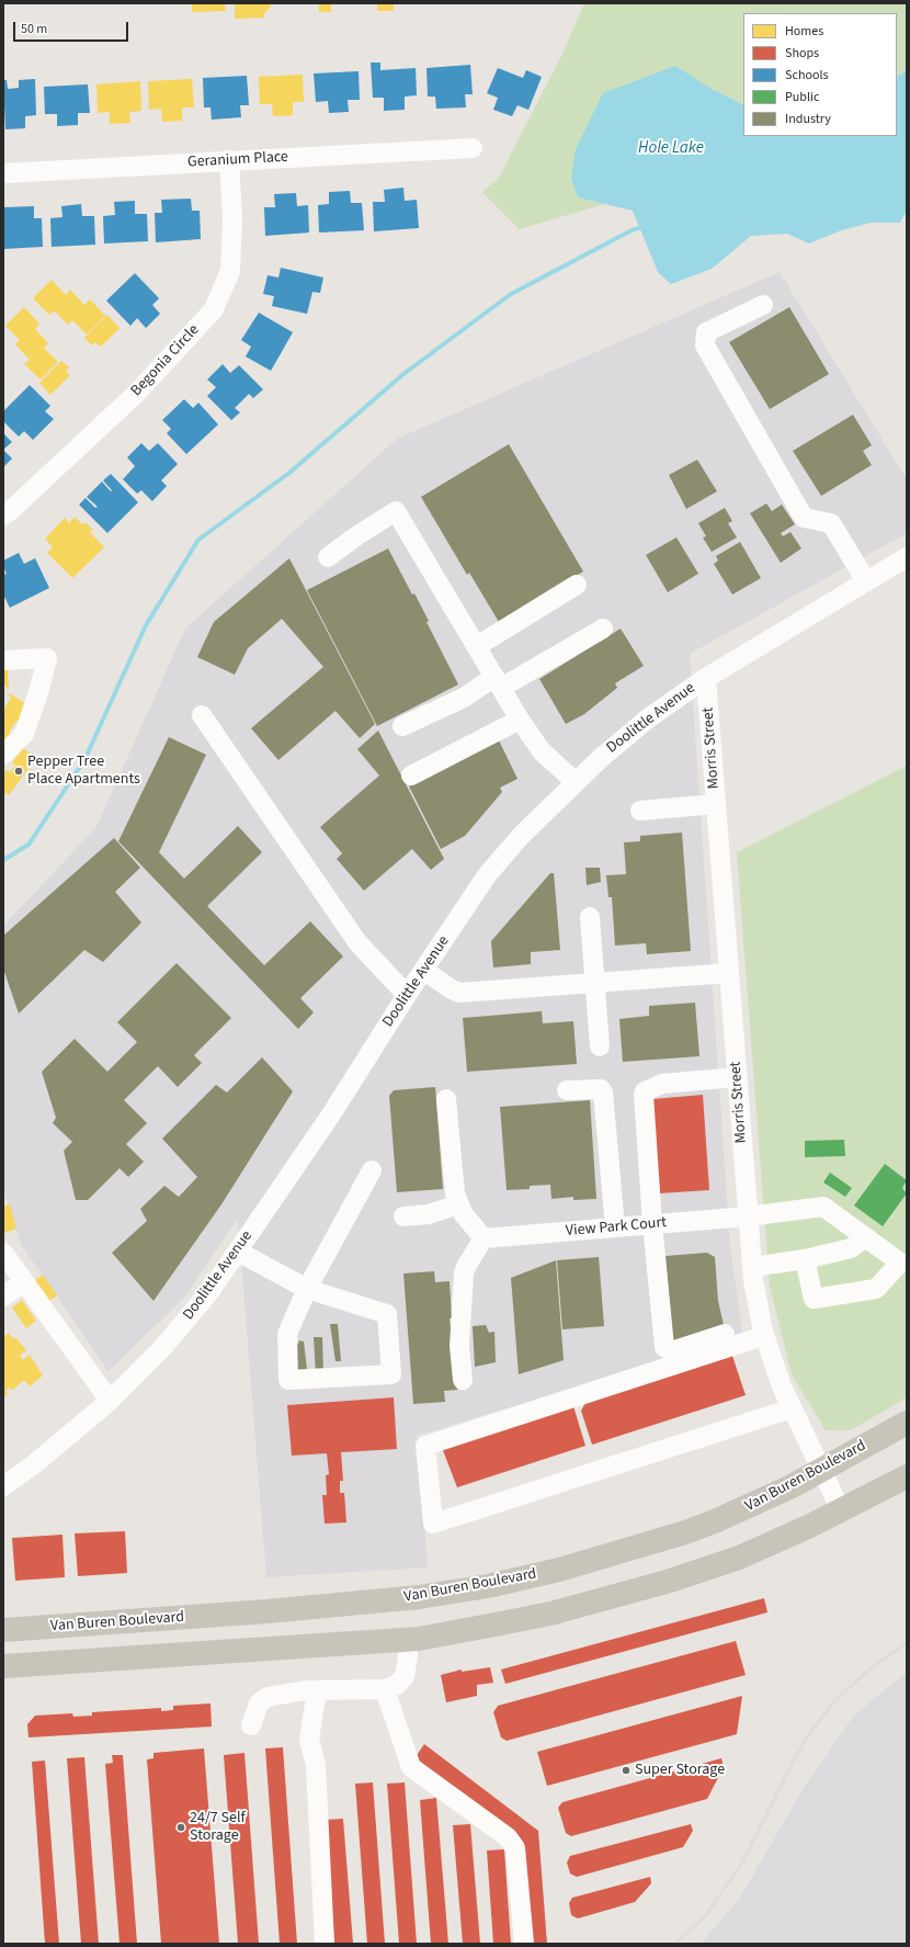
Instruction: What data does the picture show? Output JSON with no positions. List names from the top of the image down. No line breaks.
{"streets":{"main road":["Van Buren Boulevard"],"street":["Geranium Place","Begonia Circle","Doolittle Avenue","Morris Street","View Park Court"]},"crossings":[["Geranium Place","Begonia Circle"],["Doolittle Avenue","Morris Street"],["Morris Street","View Park Court"],["Morris Street","Van Buren Boulevard"]],"water":["Hole Lake"],"places":["Pepper Tree Place Apartments","Super Storage","24/7 Self Storage"],"legend":["Homes","Shops","Schools","Public","Industry"],"scale_bar":"50 m"}
